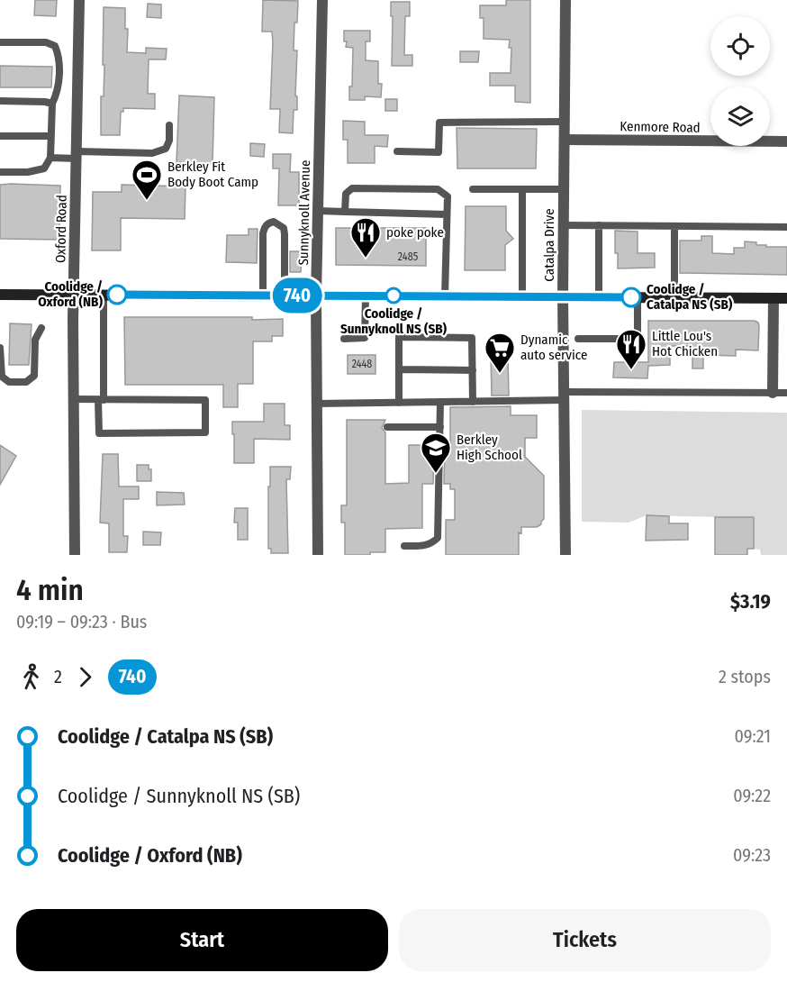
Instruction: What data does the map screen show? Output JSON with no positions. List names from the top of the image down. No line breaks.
{"streets":{"street":["Kenmore Road","Sunnyknoll Avenue","Oxford Road","Catalpa Drive"]},"crossings":[["Kenmore Road","Catalpa Drive"]],"places":{"sports":["Berkley Fit Body Boot Camp"],"restaurant":["poke poke","Little Lou's Hot Chicken"],"other":["Coolidge / Oxford (NB)","Coolidge / Sunnyknoll NS (SB)","Coolidge / Catalpa NS (SB)"],"supermarket":["Dynamic auto service"],"school or university":["Berkley High School"]},"lines":["bus line 740"],"house_numbers":["2485","2448"],"page":{"on_map":"740","heading":["4 min","09:19 – 09:23 · Bus","$3.19"],"legs":["2","740","2 stops"],"list":[{"name":"Coolidge / Catalpa NS (SB)","value":"09:21"},{"name":"Coolidge / Sunnyknoll NS (SB)","value":"09:22"},{"name":"Coolidge / Oxford (NB)","value":"09:23"}],"buttons":["Start","Tickets"]}}
